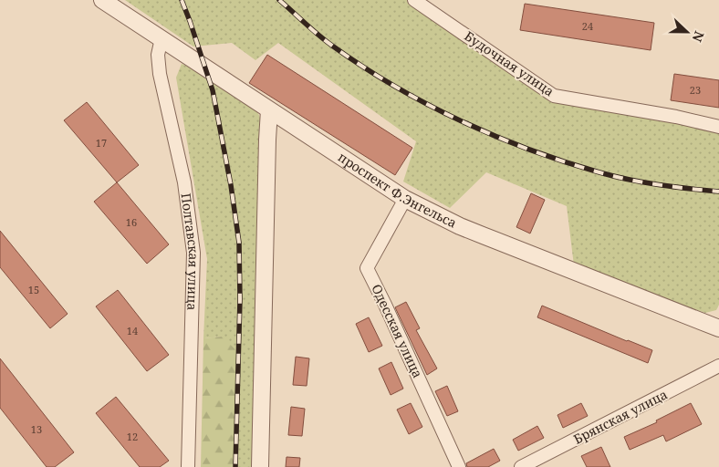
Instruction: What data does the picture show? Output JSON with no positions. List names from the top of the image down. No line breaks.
{"streets":{"street":["Будочная улица","проспект Ф.Энгельса","Полтавская улица","Одесская улица","Брянская улица"]},"crossings":[["проспект Ф.Энгельса","Полтавская улица"],["проспект Ф.Энгельса","Одесская улица"]],"house_numbers":["24","23","17","16","15","14","13","12"],"north":"right"}
